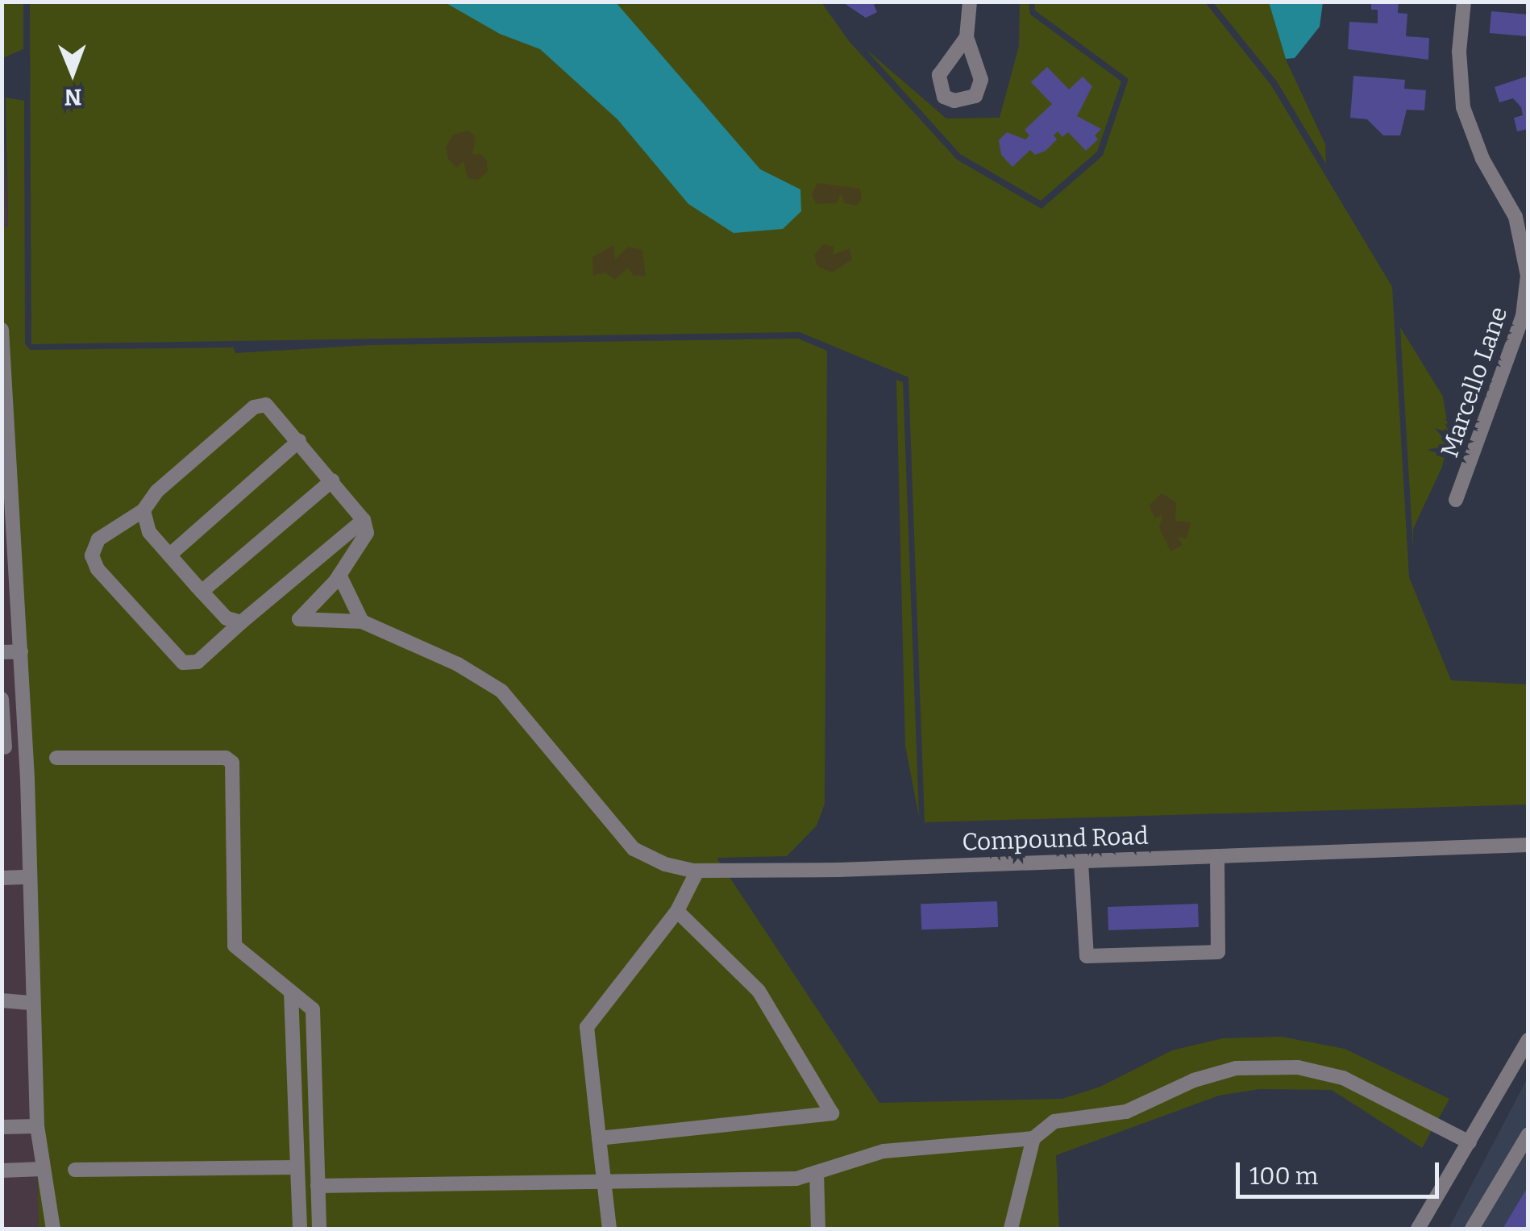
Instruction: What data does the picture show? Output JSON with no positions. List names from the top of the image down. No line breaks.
{"streets":{"street":["Marcello Lane","Compound Road"]},"scale_bar":"100 m","north":"bottom"}
